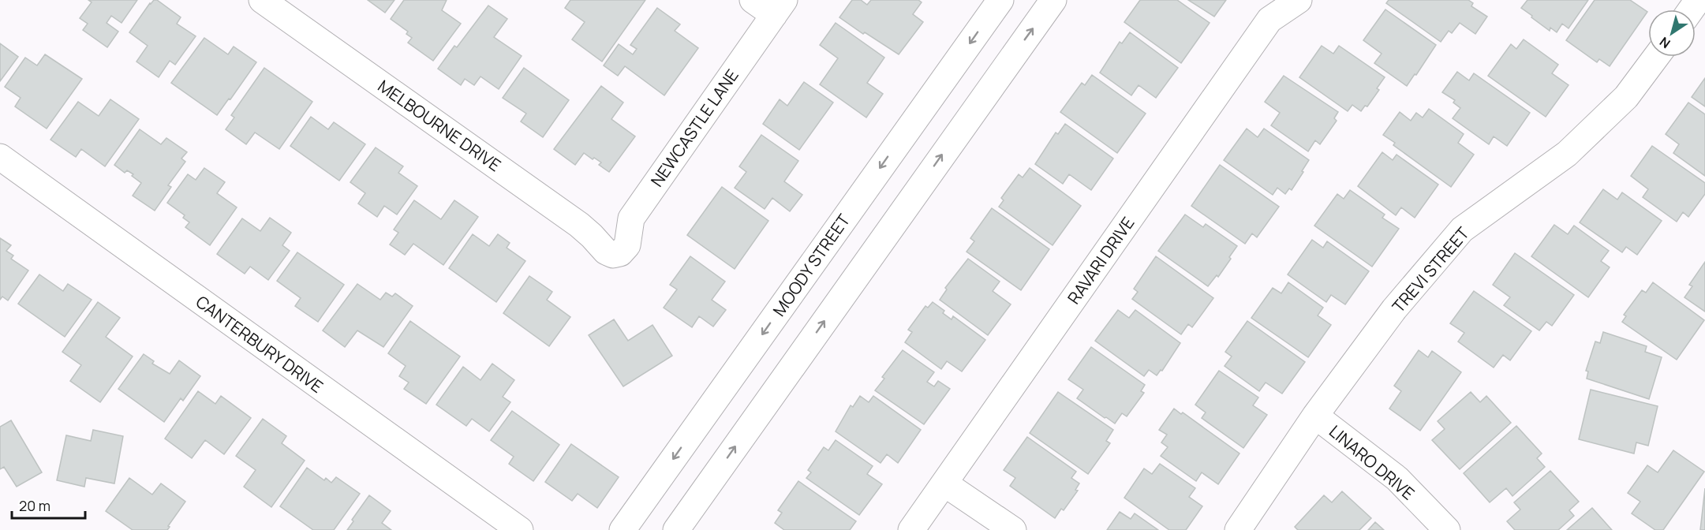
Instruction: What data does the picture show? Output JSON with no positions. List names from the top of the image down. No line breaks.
{"streets":{"street":["MELBOURNE DRIVE","NEWCASTLE LANE","RAVARI DRIVE","MOODY STREET","TREVI STREET","CANTERBURY DRIVE","LINARO DRIVE"]},"crossings":[["MELBOURNE DRIVE","NEWCASTLE LANE"],["TREVI STREET","LINARO DRIVE"]],"scale_bar":"20 m","north":"bottom left"}
